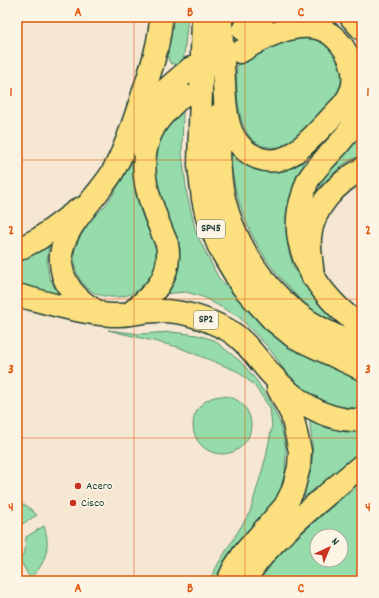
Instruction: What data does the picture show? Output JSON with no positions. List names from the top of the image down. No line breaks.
{"streets":{"main road":["SP45","SP2"]},"places":["Acero","Cisco"],"north":"top right","grid":{"columns":["A","B","C"],"rows":["1","2","3","4"]}}
